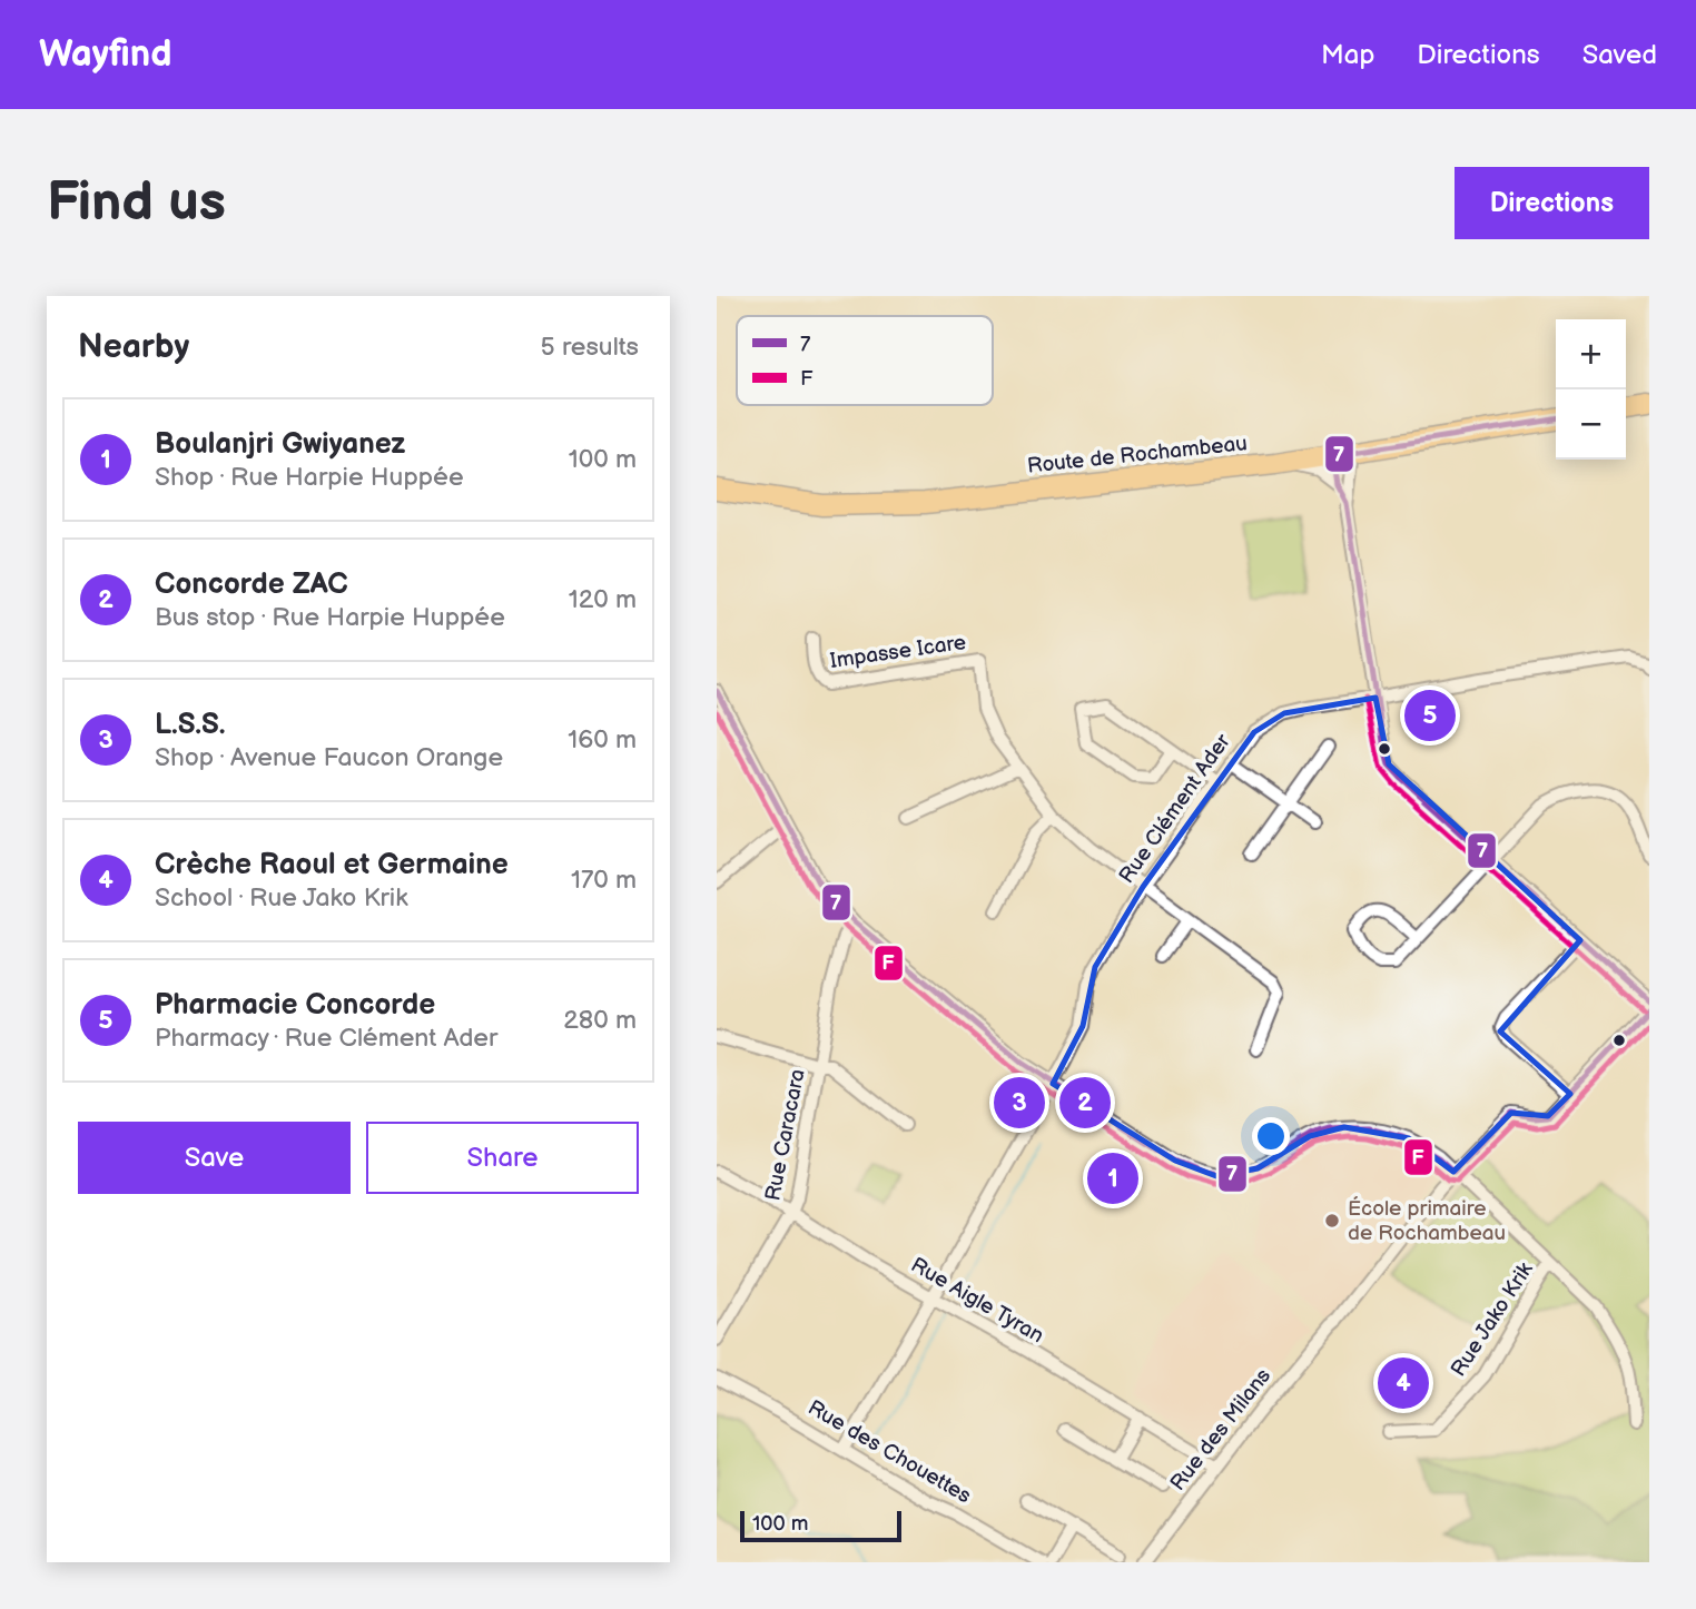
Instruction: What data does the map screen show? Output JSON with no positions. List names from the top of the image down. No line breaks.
{"streets":{"main road":["Route de Rochambeau"],"street":["Impasse Icare","Rue Clément Ader","Rue Caracara","Rue Aigle Tyran","Rue Jako Krik","Rue des Milans","Rue des Chouettes"]},"crossings":[["Rue Clément Ader","Rue Aigle Tyran"],["Rue Clément Ader","Rue des Chouettes"],["Rue Caracara","Rue Aigle Tyran"],["Rue Aigle Tyran","Rue des Milans"]],"places":["École primaire de Rochambeau"],"lines":["transit line 7","transit line F"],"legend":["7","F"],"scale_bar":"100 m","page":{"header":"Wayfind","nav":["Map","Directions","Saved"],"buttons":["Directions",["Save","Share"]],"title":"Find us","heading":["Nearby","5 results"],"map_buttons":["+","−"],"list":[{"mark":"1","name":"Boulanjri Gwiyanez","note":"Shop · Rue Harpie Huppée","value":"100 m"},{"mark":"2","name":"Concorde ZAC","note":"Bus stop · Rue Harpie Huppée","value":"120 m"},{"mark":"3","name":"L.S.S.","note":"Shop · Avenue Faucon Orange","value":"160 m"},{"mark":"4","name":"Crèche Raoul et Germaine","note":"School · Rue Jako Krik","value":"170 m"},{"mark":"5","name":"Pharmacie Concorde","note":"Pharmacy · Rue Clément Ader","value":"280 m"}],"pins":["5","2","3","1","4"],"scale":"100 m"}}
